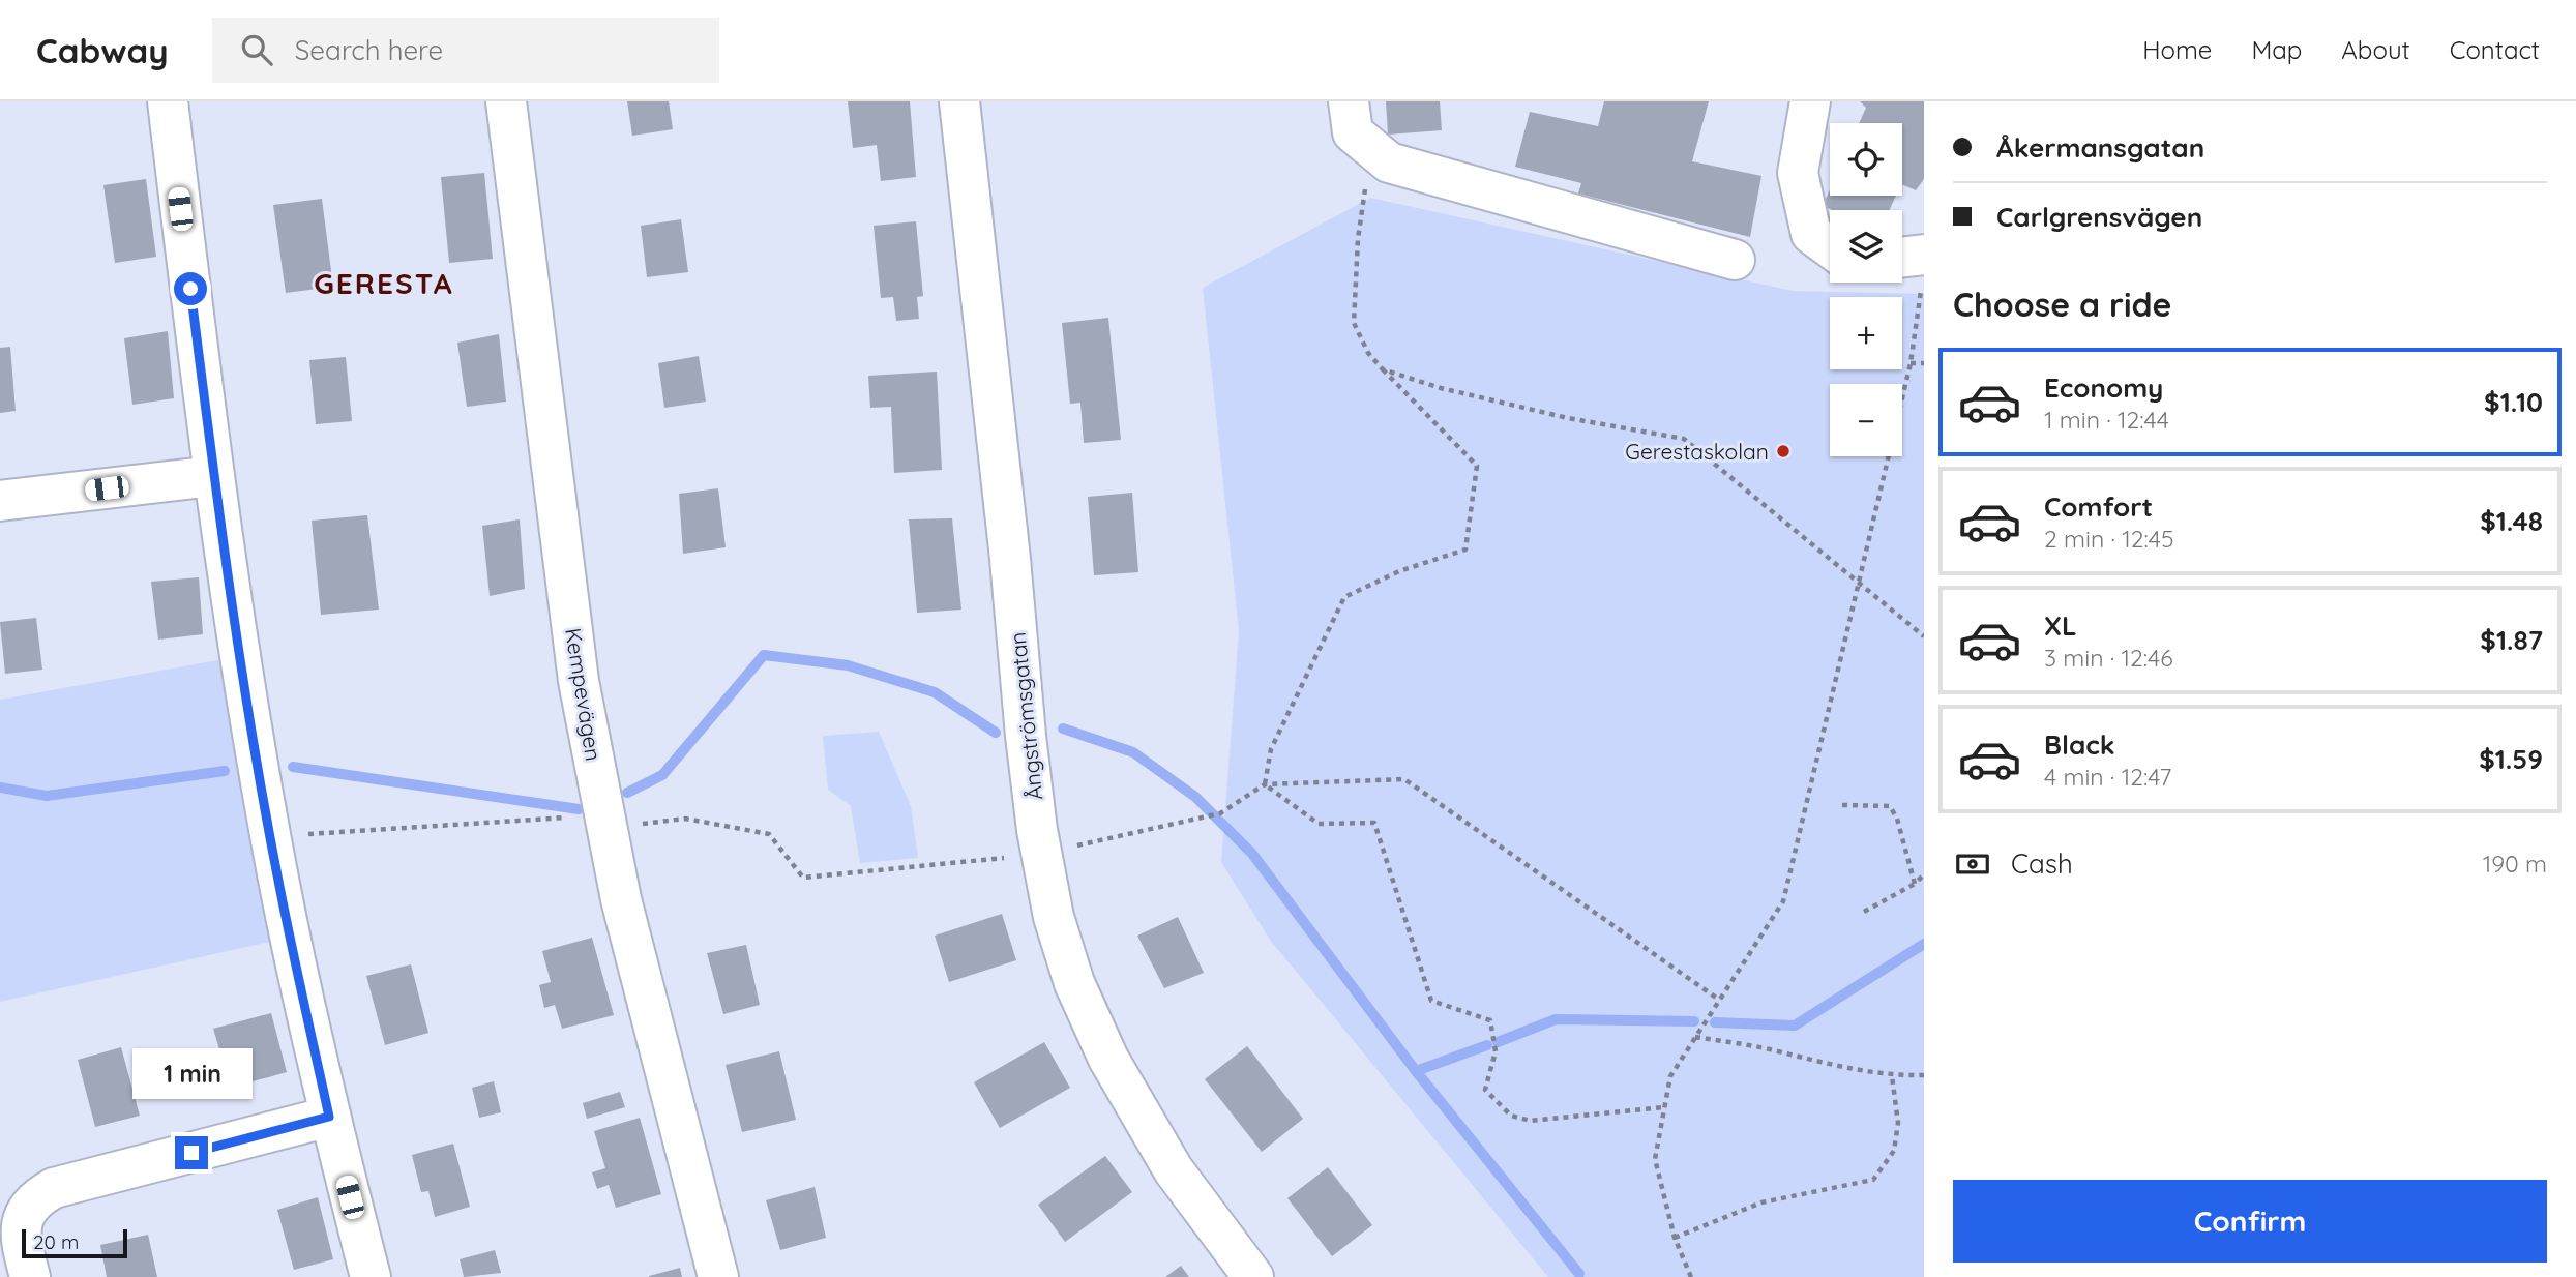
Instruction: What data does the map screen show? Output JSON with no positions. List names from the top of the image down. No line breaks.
{"streets":{"street":["Kempevägen","Ångströmsgatan"]},"districts":["GERESTA"],"places":["Gerestaskolan"],"scale_bar":"20 m","page":{"header":"Cabway","search":"Search here","nav":["Home","Map","About","Contact"],"banner":["Åkermansgatan","Carlgrensvägen"],"map_buttons":["+","−"],"heading":"Choose a ride","list":[{"name":"Economy","note":"1 min · 12:44","value":"$1.10"},{"name":"Comfort","note":"2 min · 12:45","value":"$1.48"},{"name":"XL","note":"3 min · 12:46","value":"$1.87"},{"name":"Black","note":"4 min · 12:47","value":"$1.59"}],"pay":["Cash","190 m"],"bubble":"1 min","buttons":"Confirm","scale":"20 m"}}
